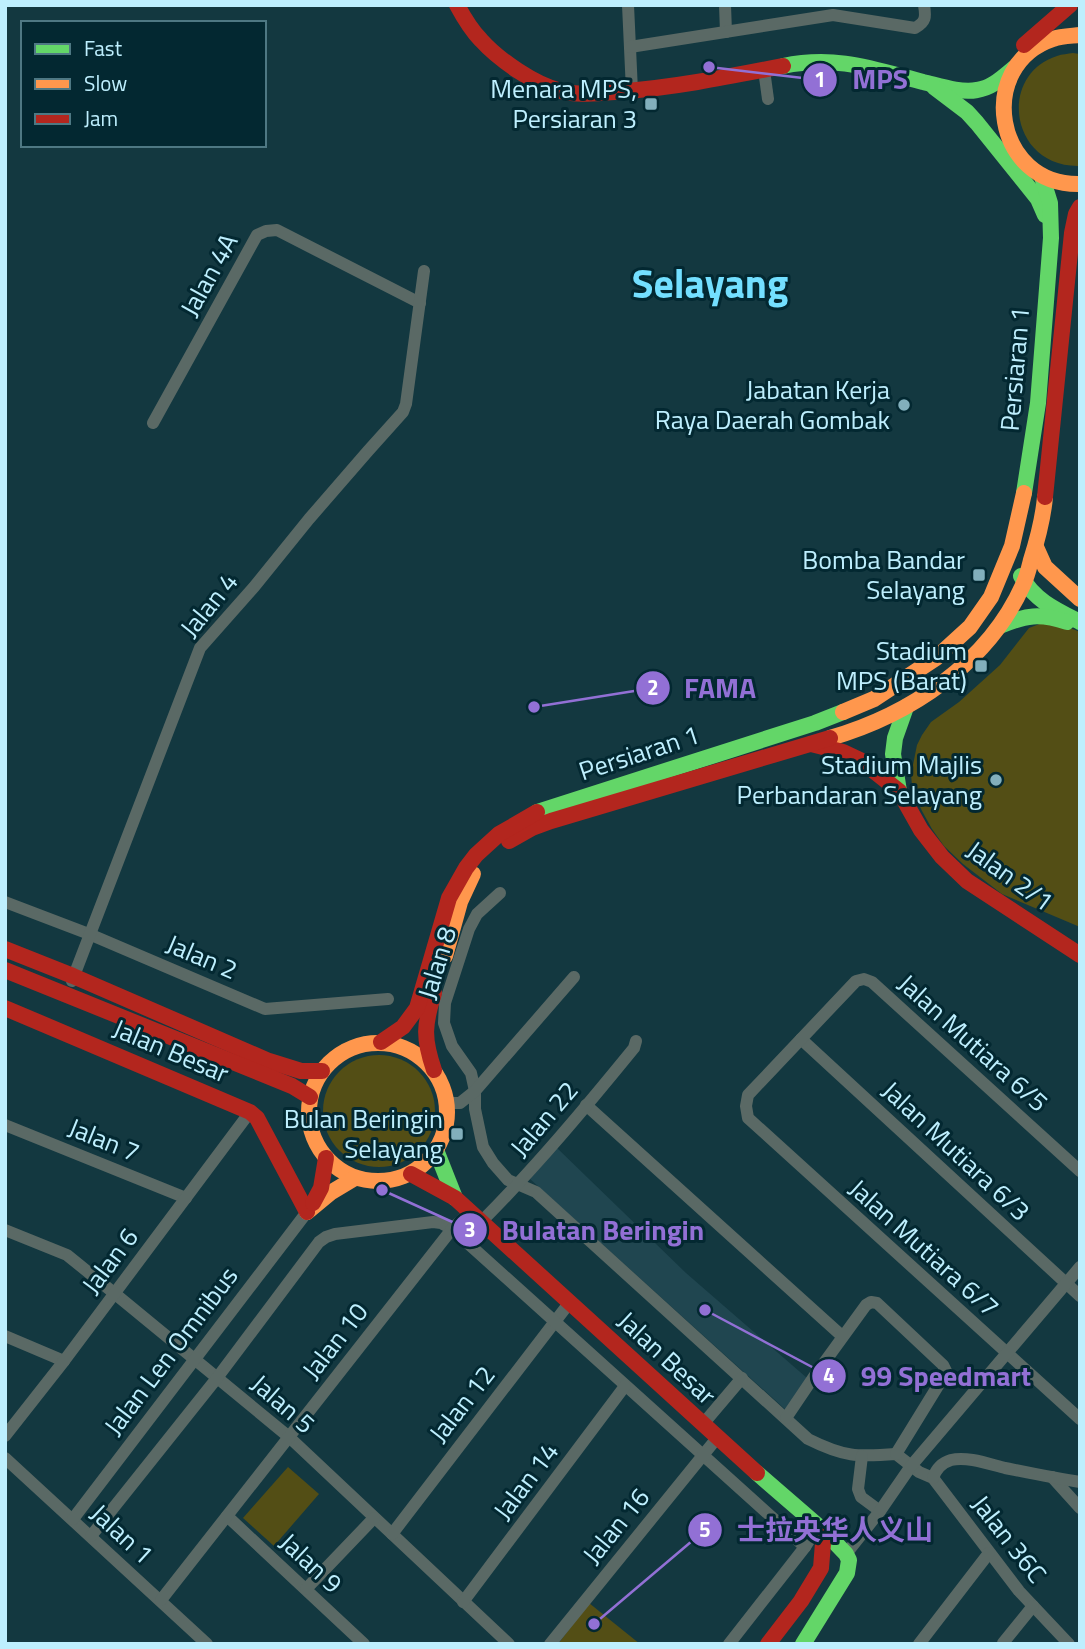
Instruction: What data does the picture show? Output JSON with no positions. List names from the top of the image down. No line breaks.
{"streets":{"main road":["Persiaran 1","Jalan 2/1","Jalan Besar","Jalan Len Omnibus"],"street":["Jalan 4A","Jalan 4","Jalan 2","Jalan 8","Jalan Mutiara 6/5","Jalan 22","Jalan 7","Jalan Mutiara 6/3","Jalan Mutiara 6/7","Jalan 6","Jalan 10","Jalan 5","Jalan 12","Jalan 14","Jalan 16","Jalan 1","Jalan 36C","Jalan 9"]},"crossings":[["Jalan 4A","Jalan 4"],["Persiaran 1","Jalan 2/1"],["Persiaran 1","Jalan Besar"],["Persiaran 1","Jalan Len Omnibus"],["Jalan 4","Jalan 2"],["Jalan 4","Jalan Besar"],["Jalan 8","Jalan 22"],["Jalan 8","Jalan 36C"],["Jalan Mutiara 6/5","Jalan Mutiara 6/3"],["Jalan Mutiara 6/5","Jalan Mutiara 6/7"],["Jalan Besar","Jalan 22"],["Jalan Besar","Jalan 6"],["Jalan Besar","Jalan 10"],["Jalan Besar","Jalan Len Omnibus"],["Jalan Besar","Jalan 12"],["Jalan Besar","Jalan 16"],["Jalan 22","Jalan 10"],["Jalan 7","Jalan 6"],["Jalan Mutiara 6/3","Jalan Mutiara 6/7"],["Jalan 6","Jalan 5"],["Jalan 10","Jalan 5"],["Jalan 10","Jalan 1"],["Jalan 10","Jalan 9"],["Jalan Len Omnibus","Jalan 5"],["Jalan Len Omnibus","Jalan 1"],["Jalan 5","Jalan 12"],["Jalan 5","Jalan 14"]],"districts":["Selayang"],"places":{"other":["MPS","Jabatan Kerja Raya Daerah Gombak","FAMA","Stadium Majlis Perbandaran Selayang","Bulatan Beringin","99 Speedmart","士拉央华人义山"],"transit":["Menara MPS, Persiaran 3","Bomba Bandar Selayang","Stadium MPS (Barat)","Bulan Beringin Selayang"]},"legend":["Fast","Slow","Jam"]}
